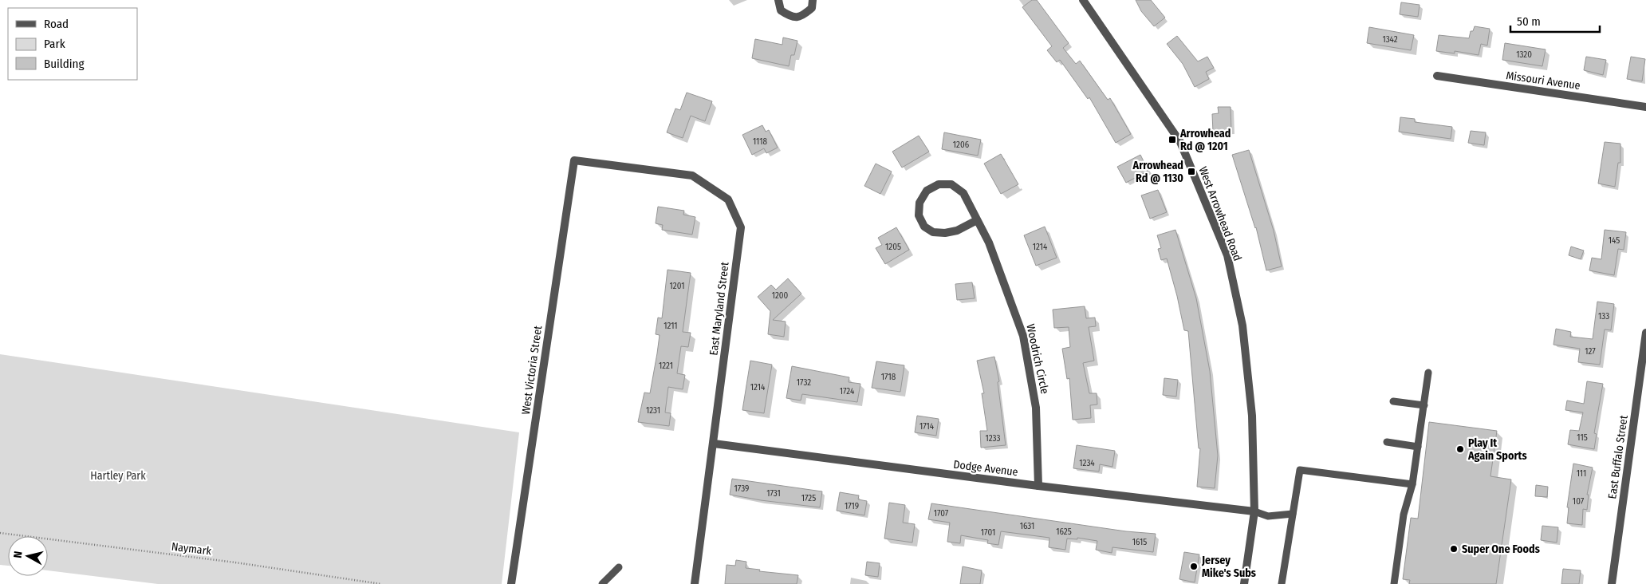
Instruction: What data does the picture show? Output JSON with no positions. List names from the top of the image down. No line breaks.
{"streets":{"street":["Missouri Avenue","West Arrowhead Road","East Maryland Street","Woodrich Circle","West Victoria Street","East Buffalo Street","Dodge Avenue"],"path":["Naymark"]},"crossings":[["West Arrowhead Road","Dodge Avenue"],["East Maryland Street","West Victoria Street"],["East Maryland Street","Dodge Avenue"],["Woodrich Circle","Dodge Avenue"]],"parks":["Hartley Park"],"places":{"transit":["Arrowhead Rd @ 1201","Arrowhead Rd @ 1130"],"other":["Play It Again Sports","Super One Foods","Jersey Mike's Subs"]},"house_numbers":["1342","1320","1118","1206","145","1205","1214","1201","1200","133","1211","127","1221","1718","1732","1214","1724","1231","1714","115","1233","1234","111","1739","1731","1725","107","1719","1707","1631","1625","1701","1615"],"legend":["Road","Park","Building"],"scale_bar":"50 m","north":"left"}
